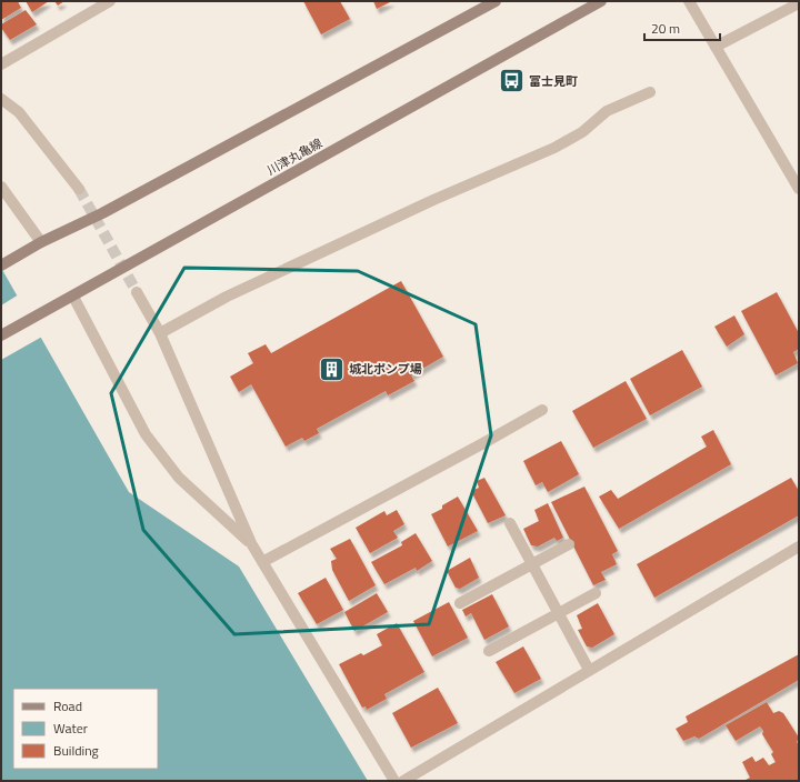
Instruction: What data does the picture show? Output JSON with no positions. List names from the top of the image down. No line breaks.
{"streets":{"main road":["川津丸亀線"]},"places":{"bus stop":["富士見町"],"building":["城北ポンプ場"]},"legend":["Road","Water","Building"],"scale_bar":"20 m"}
